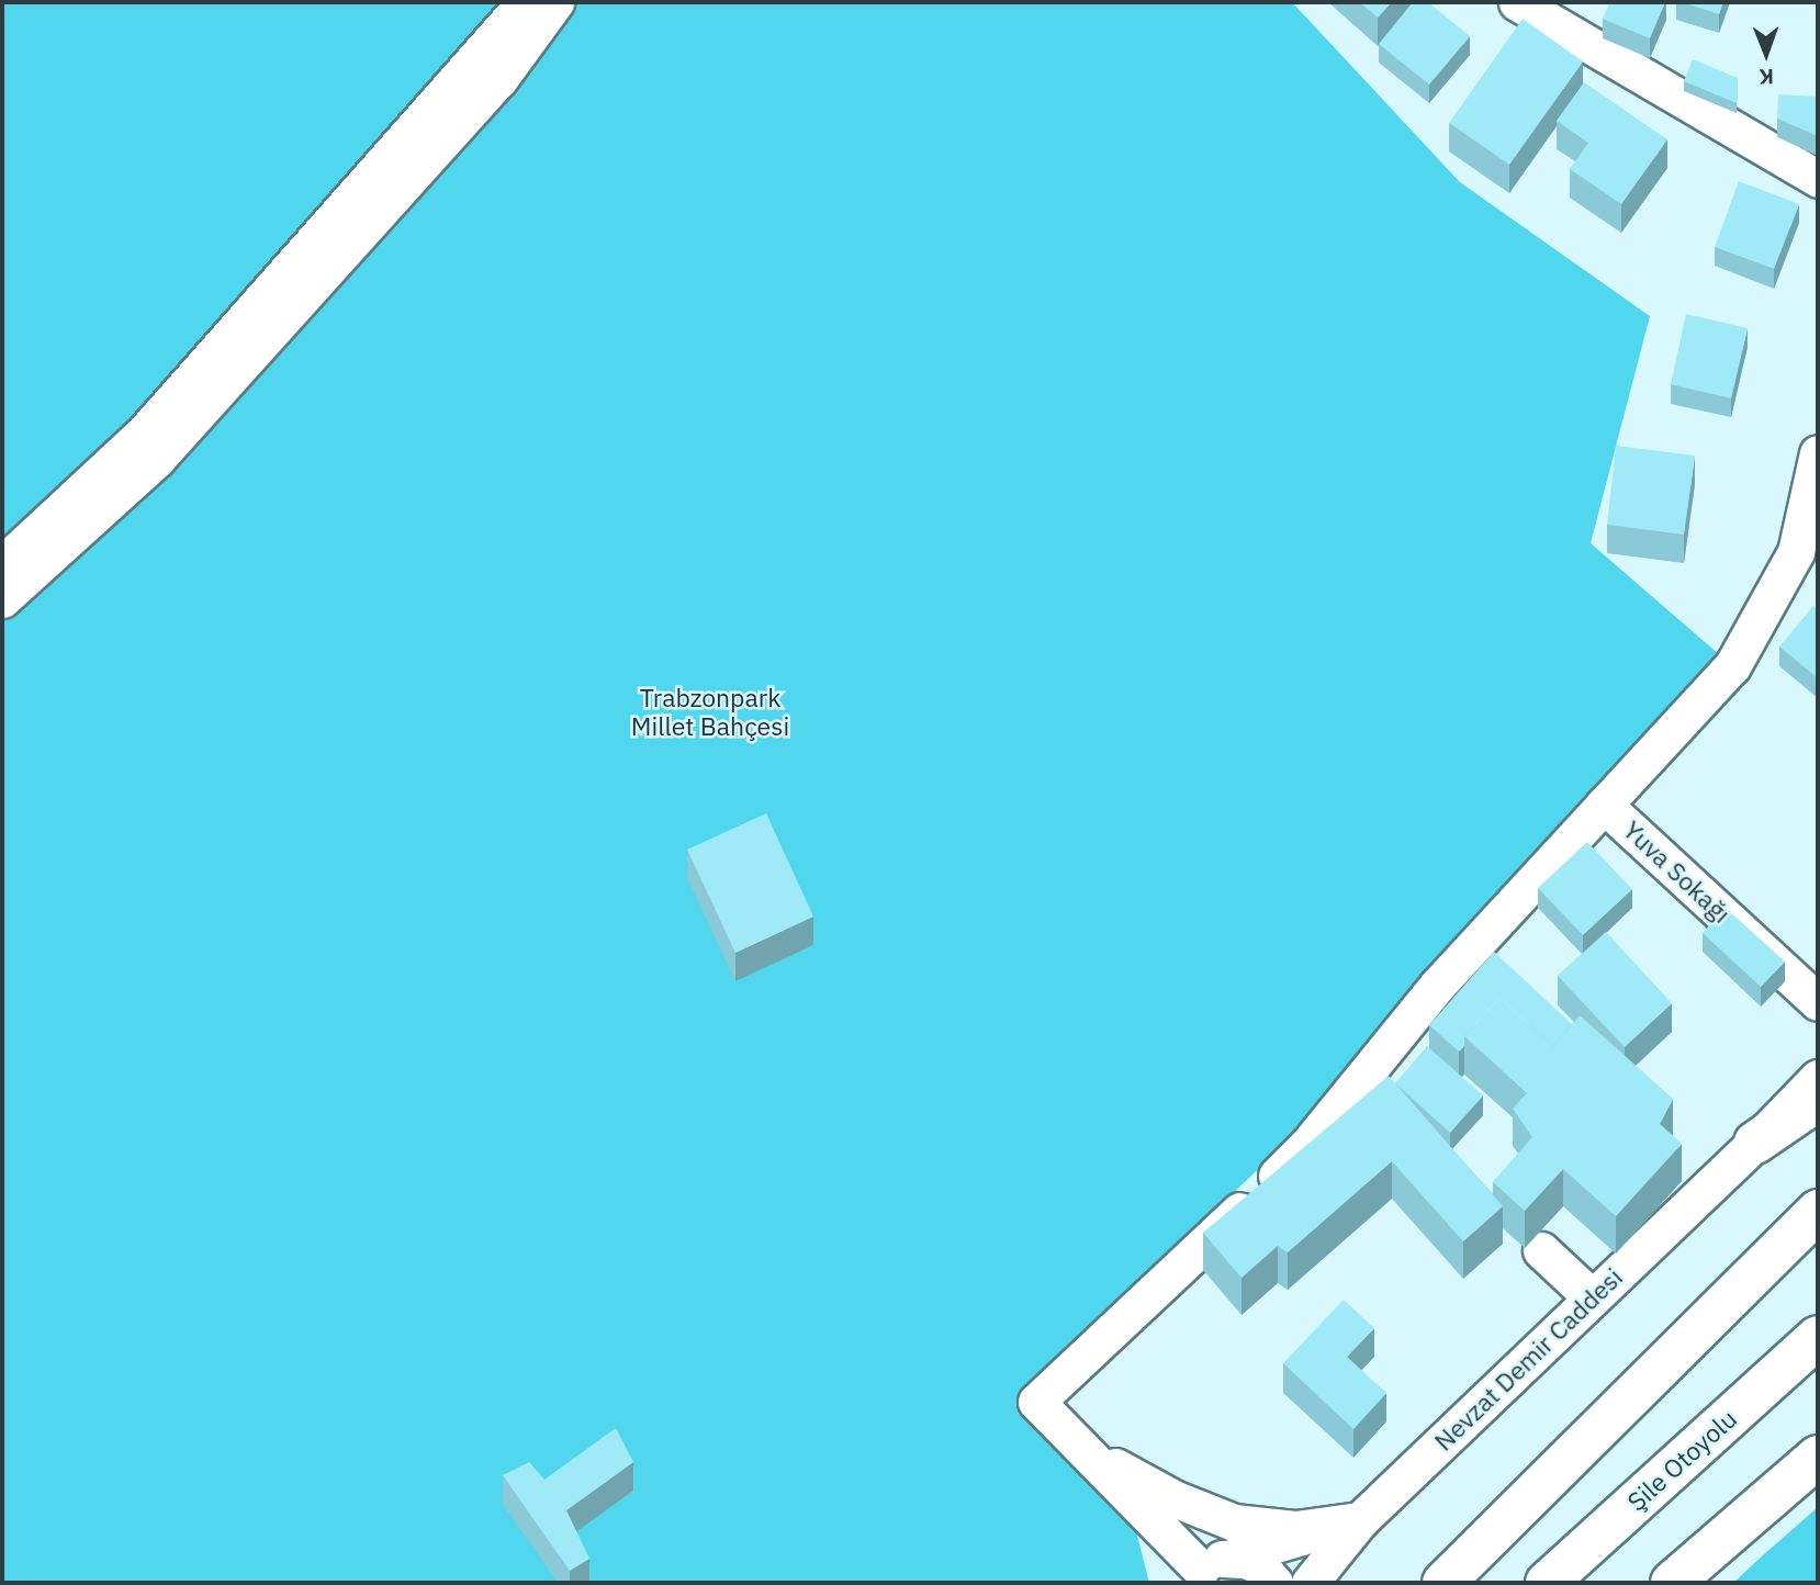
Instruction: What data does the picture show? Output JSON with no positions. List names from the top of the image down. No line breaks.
{"streets":{"highway":["Şile Otoyolu"],"street":["Yuva Sokağı","Nevzat Demir Caddesi"]},"parks":["Trabzonpark Millet Bahçesi"],"north":"bottom"}
